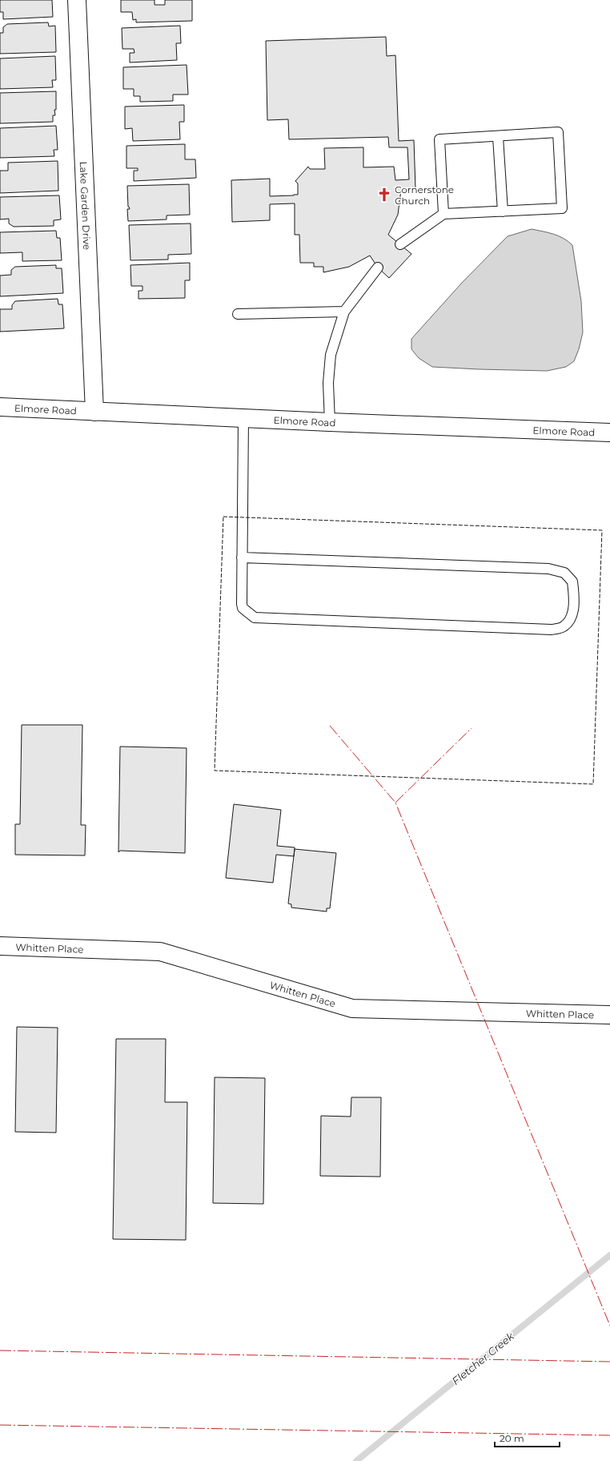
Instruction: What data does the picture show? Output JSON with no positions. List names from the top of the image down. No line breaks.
{"streets":{"street":["Lake Garden Drive","Elmore Road","Whitten Place"]},"crossings":[["Lake Garden Drive","Elmore Road"]],"water":["Fletcher Creek"],"places":{"church":["Cornerstone Church"]},"scale_bar":"20 m"}
